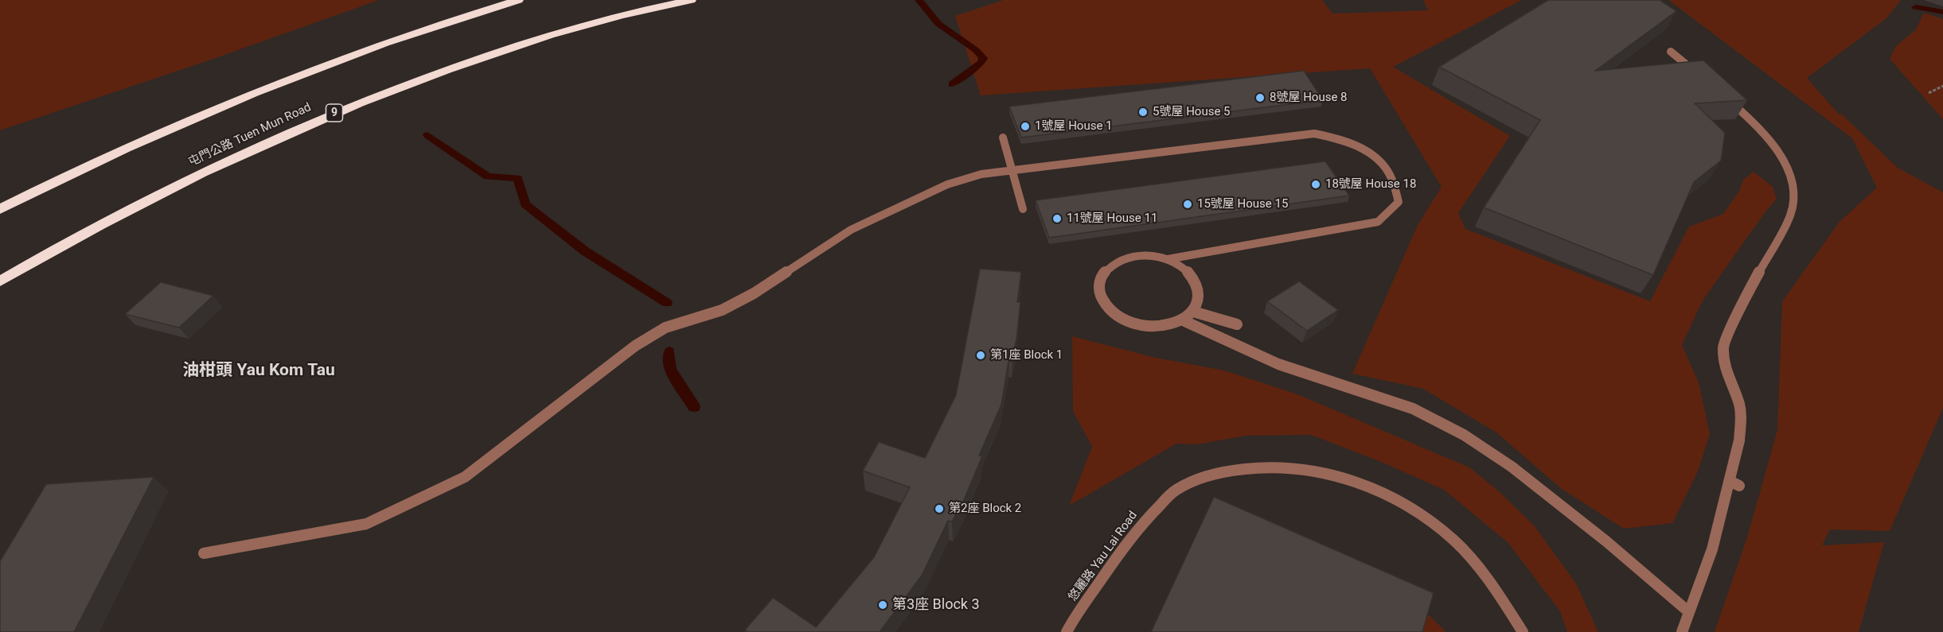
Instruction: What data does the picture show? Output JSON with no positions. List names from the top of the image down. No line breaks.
{"streets":{"highway":["9","屯門公路 Tuen Mun Road"],"street":["悠麗路 Yau Lai Road"]},"districts":["油柑頭 Yau Kom Tau"],"places":["8號屋 House 8","5號屋 House 5","1號屋 House 1","18號屋 House 18","15號屋 House 15","11號屋 House 11","第1座 Block 1","第2座 Block 2","第3座 Block 3"]}
